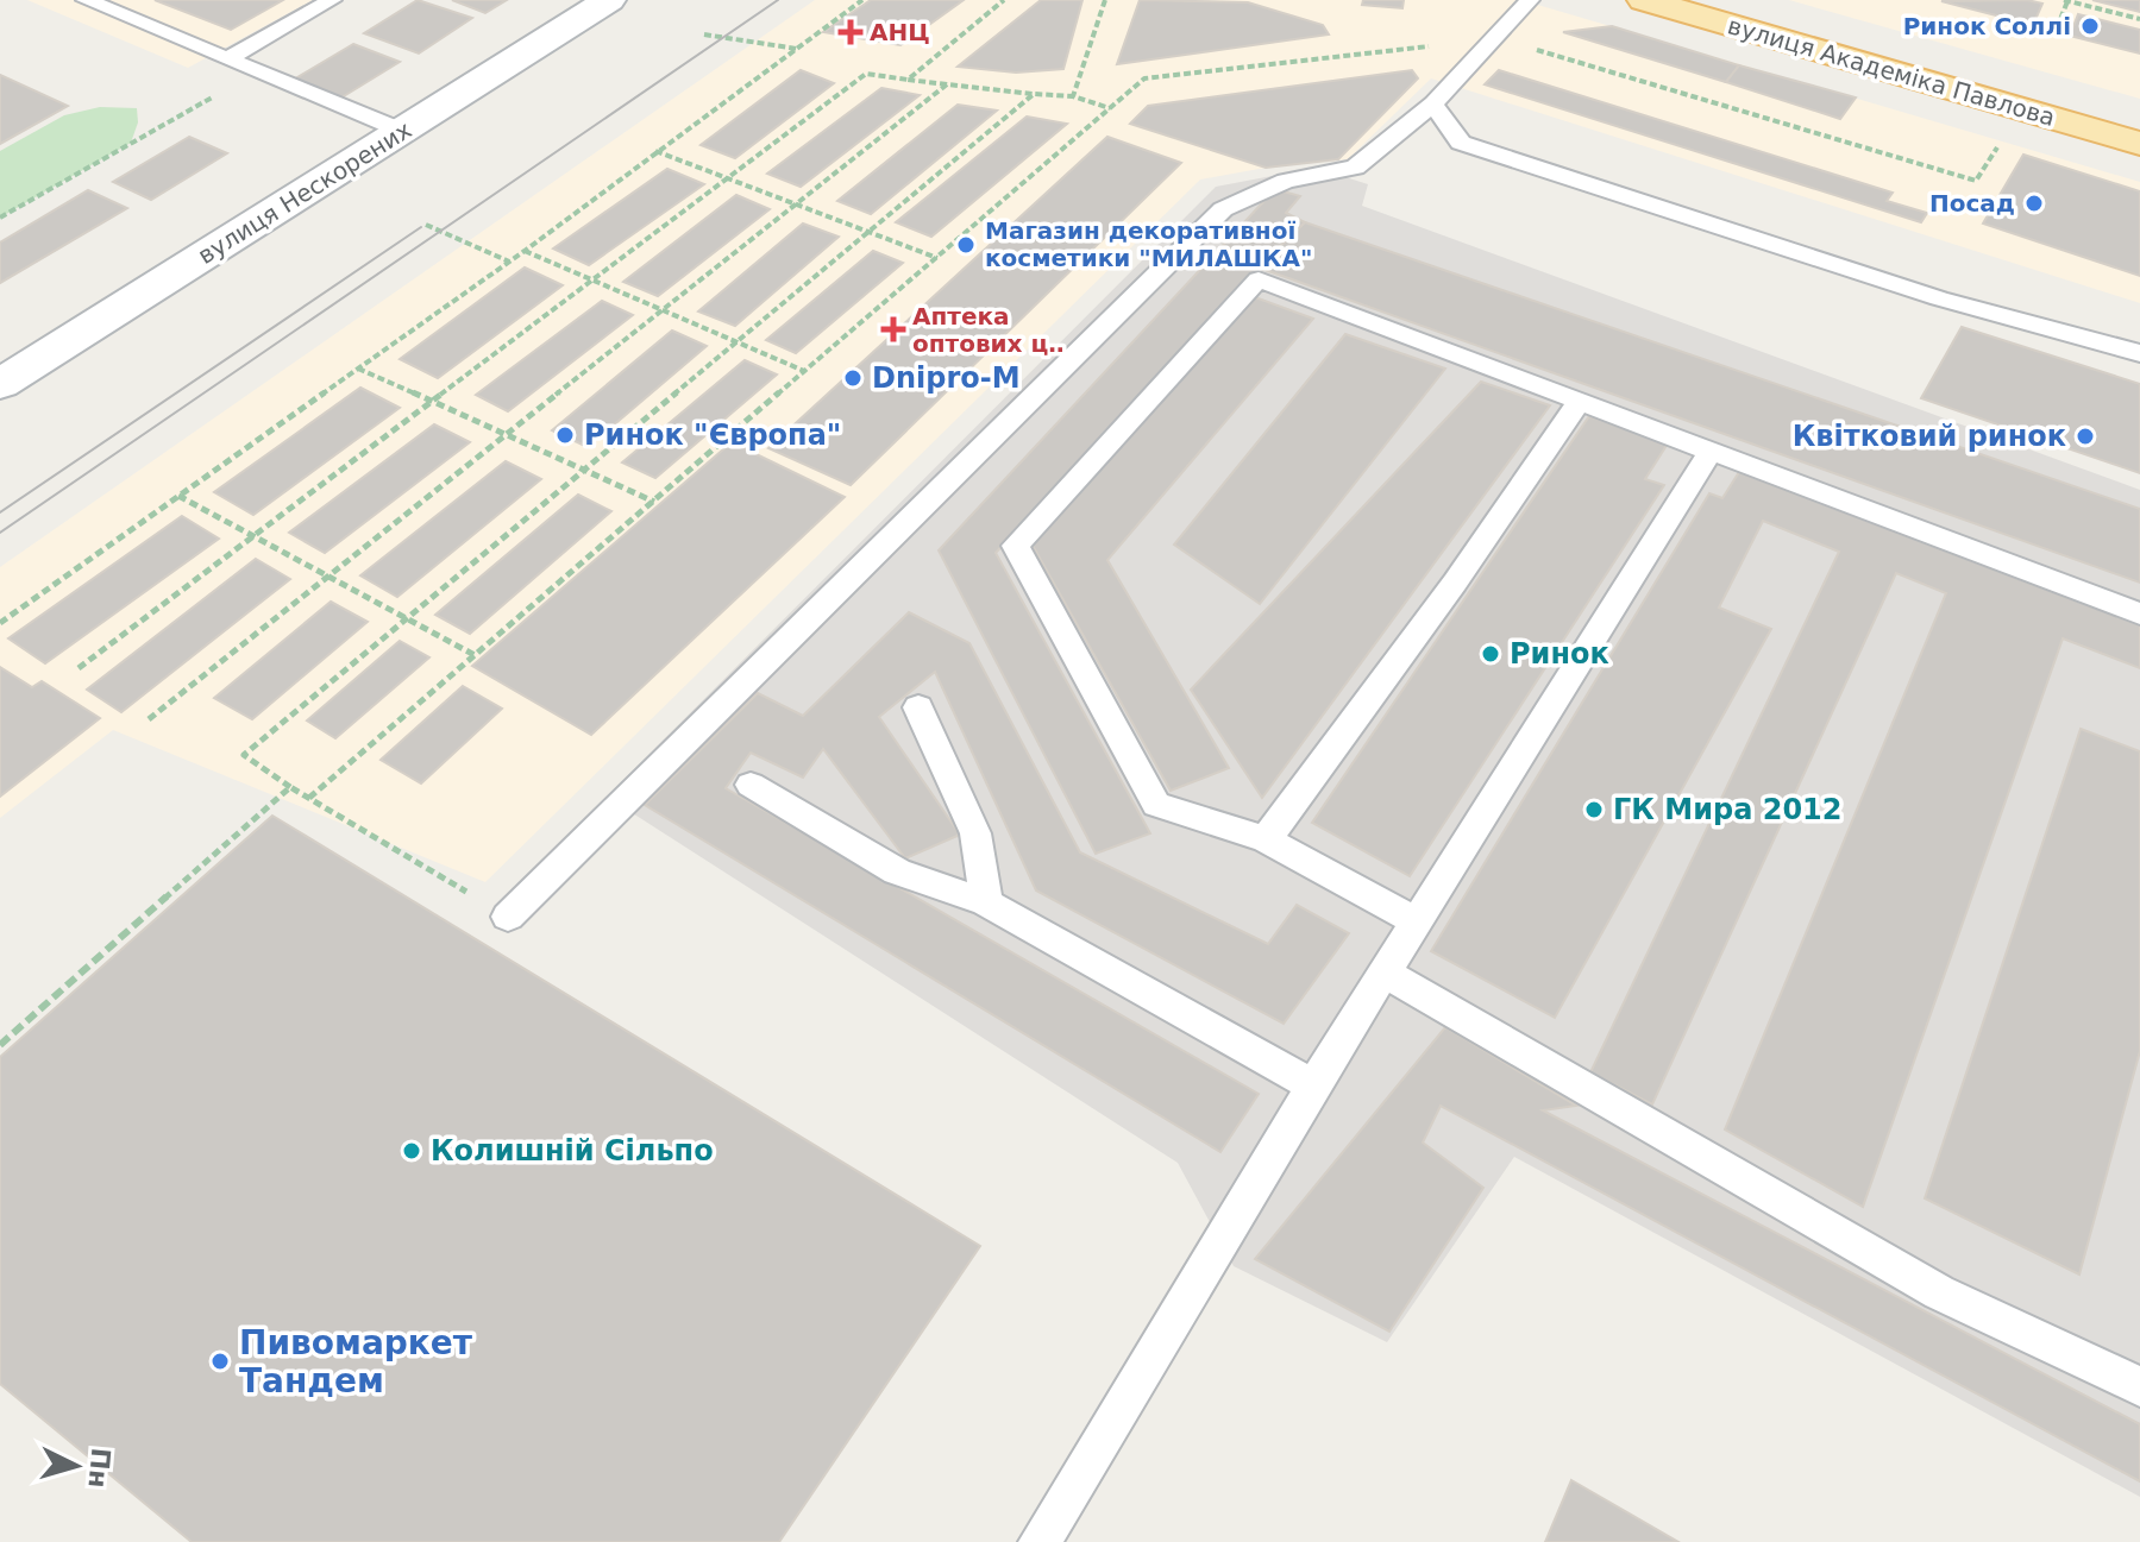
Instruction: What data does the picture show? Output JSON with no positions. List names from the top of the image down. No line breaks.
{"streets":{"main road":["вулиця Академіка Павлова","вулиця Нескорених"]},"places":{"other":["Ринок Соллі","Посад","Магазин декоративної косметики \"МИЛАШКА\"","Dnipro-M","Ринок \"Європа\"","Квітковий ринок","Ринок","ГК Мира 2012","Колишній Сільпо","Пивомаркет Тандем"],"health":["АНЦ","Аптека оптових ц‥"]},"north":"right"}
